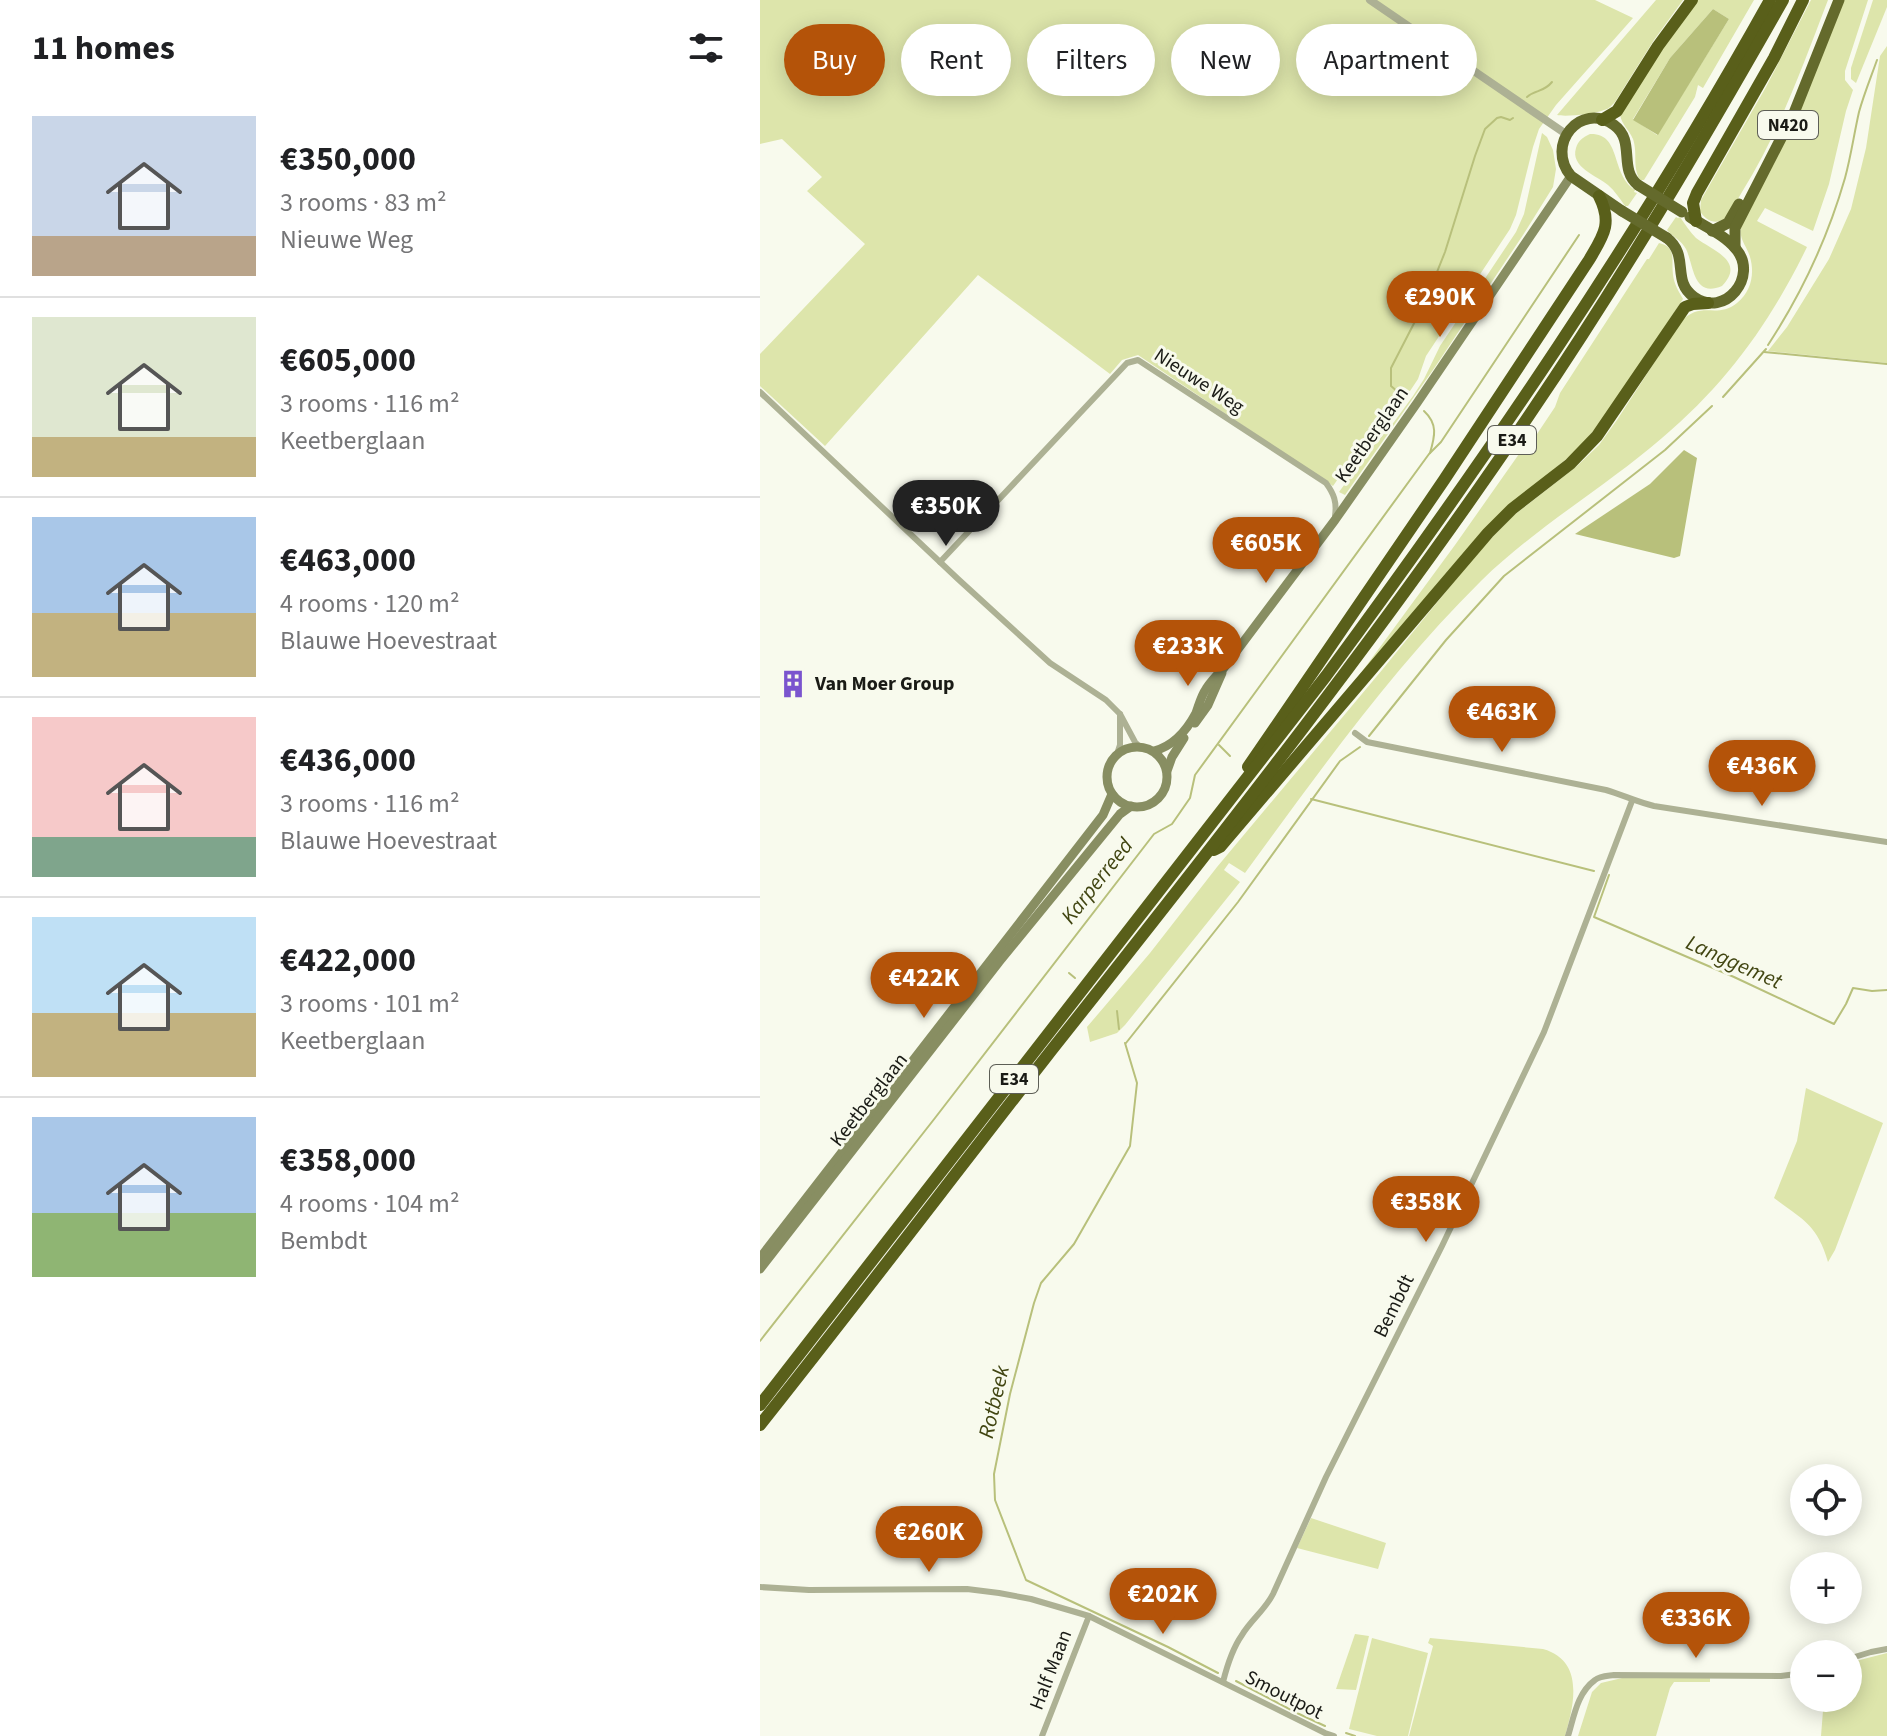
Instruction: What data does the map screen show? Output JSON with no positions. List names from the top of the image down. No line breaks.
{"streets":{"highway":["N420","E34"],"main road":["Keetberglaan"],"street":["Nieuwe Weg","Bembdt","Half Maan","Smoutpot"]},"crossings":[["Nieuwe Weg","Keetberglaan"],["Bembdt","Smoutpot"],["Half Maan","Smoutpot"]],"water":["Karperreed","Langgemet","Rotbeek"],"places":{"building":["Van Moer Group"]},"page":{"heading":"11 homes","chip":["Buy","Rent","Filters","New","Apartment"],"list":[{"name":"€350,000","note":"3 rooms · 83 m² · Nieuwe Weg"},{"name":"€605,000","note":"3 rooms · 116 m² · Keetberglaan"},{"name":"€463,000","note":"4 rooms · 120 m² · Blauwe Hoevestraat"},{"name":"€436,000","note":"3 rooms · 116 m² · Blauwe Hoevestraat"},{"name":"€422,000","note":"3 rooms · 101 m² · Keetberglaan"},{"name":"€358,000","note":"4 rooms · 104 m² · Bembdt"}],"price":["€290K","€350K","€605K","€233K","€463K","€436K","€422K","€358K","€260K","€202K","€336K"],"map_buttons":["+","−"]}}
